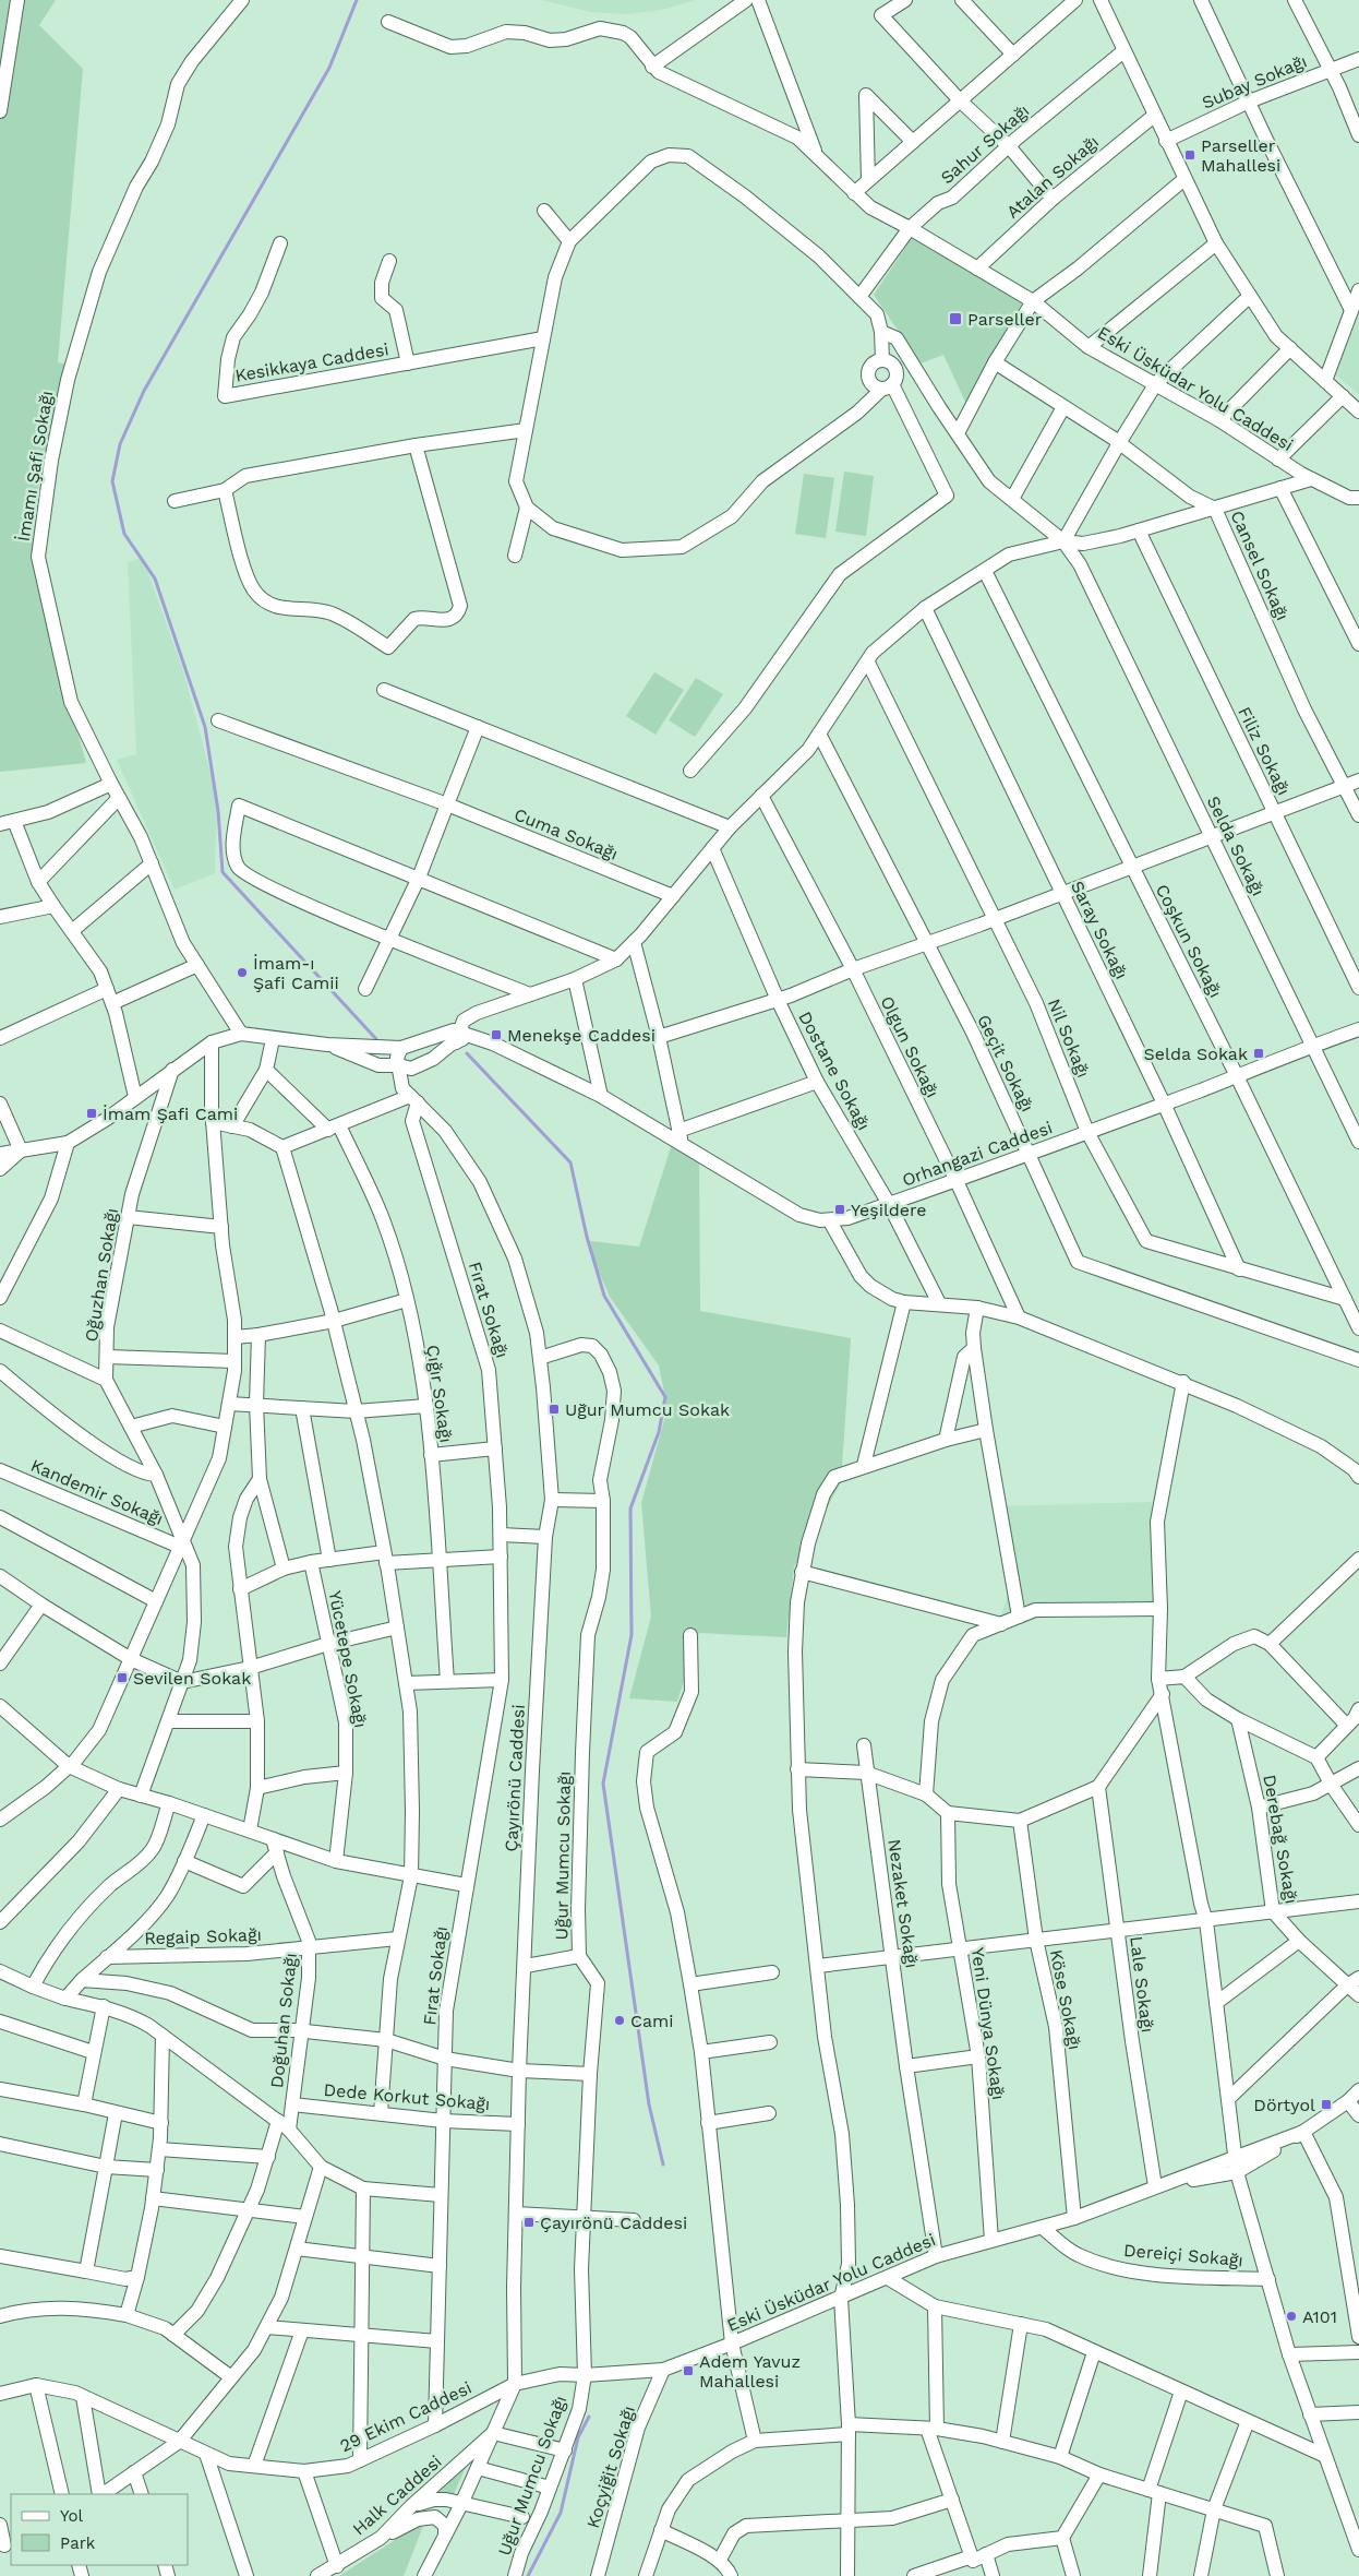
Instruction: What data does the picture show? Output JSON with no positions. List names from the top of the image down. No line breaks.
{"streets":{"street":["Subay Sokağı","Sahur Sokağı","Atalan Sokağı","Kesikkaya Caddesi","Eski Üsküdar Yolu Caddesi","İmamı Şafi Sokağı","Cansel Sokağı","Filiz Sokağı","Cuma Sokağı","Selda Sokağı","Saray Sokağı","Coşkun Sokağı","Nil Sokağı","Olgun Sokağı","Geçit Sokağı","Dostane Sokağı","Orhangazi Caddesi","Oğuzhan Sokağı","Fırat Sokağı","Çığır Sokağı","Kandemir Sokağı","Yücetepe Sokağı","Çayırönü Caddesi","Derebağ Sokağı","Uğur Mumcu Sokağı","Nezaket Sokağı","Regaip Sokağı","Lale Sokağı","Köse Sokağı","Doğuhan Sokağı","Yeni Dünya Sokağı","Dede Korkut Sokağı","Dereiçi Sokağı","29 Ekim Caddesi","Koçyiğit Sokağı","Halk Caddesi"]},"crossings":[["Sahur Sokağı","Eski Üsküdar Yolu Caddesi"],["Atalan Sokağı","Eski Üsküdar Yolu Caddesi"],["Eski Üsküdar Yolu Caddesi","Çayırönü Caddesi"],["Eski Üsküdar Yolu Caddesi","Uğur Mumcu Sokağı"],["Eski Üsküdar Yolu Caddesi","Nezaket Sokağı"],["Eski Üsküdar Yolu Caddesi","Lale Sokağı"],["Eski Üsküdar Yolu Caddesi","Köse Sokağı"],["Eski Üsküdar Yolu Caddesi","Yeni Dünya Sokağı"],["Eski Üsküdar Yolu Caddesi","Dereiçi Sokağı"],["Eski Üsküdar Yolu Caddesi","29 Ekim Caddesi"],["Eski Üsküdar Yolu Caddesi","Koçyiğit Sokağı"],["Selda Sokağı","Orhangazi Caddesi"],["Saray Sokağı","Nil Sokağı"],["Saray Sokağı","Orhangazi Caddesi"],["Coşkun Sokağı","Nil Sokağı"],["Coşkun Sokağı","Orhangazi Caddesi"],["Nil Sokağı","Orhangazi Caddesi"],["Olgun Sokağı","Orhangazi Caddesi"],["Geçit Sokağı","Orhangazi Caddesi"],["Dostane Sokağı","Orhangazi Caddesi"],["Fırat Sokağı","Çayırönü Caddesi"],["Fırat Sokağı","Dede Korkut Sokağı"],["Fırat Sokağı","29 Ekim Caddesi"],["Çayırönü Caddesi","Uğur Mumcu Sokağı"],["Çayırönü Caddesi","Dede Korkut Sokağı"],["Çayırönü Caddesi","29 Ekim Caddesi"],["Çayırönü Caddesi","Halk Caddesi"],["Regaip Sokağı","Doğuhan Sokağı"],["Doğuhan Sokağı","Dede Korkut Sokağı"]],"places":{"transit":["Parseller Mahallesi","Parseller","Menekşe Caddesi","Selda Sokak","İmam Şafi Cami","Yeşildere","Uğur Mumcu Sokak","Sevilen Sokak","Dörtyol","Çayırönü Caddesi","Adem Yavuz Mahallesi"],"other":["İmam-ı Şafi Camii","Cami","A101"]},"legend":["Yol","Park"]}
